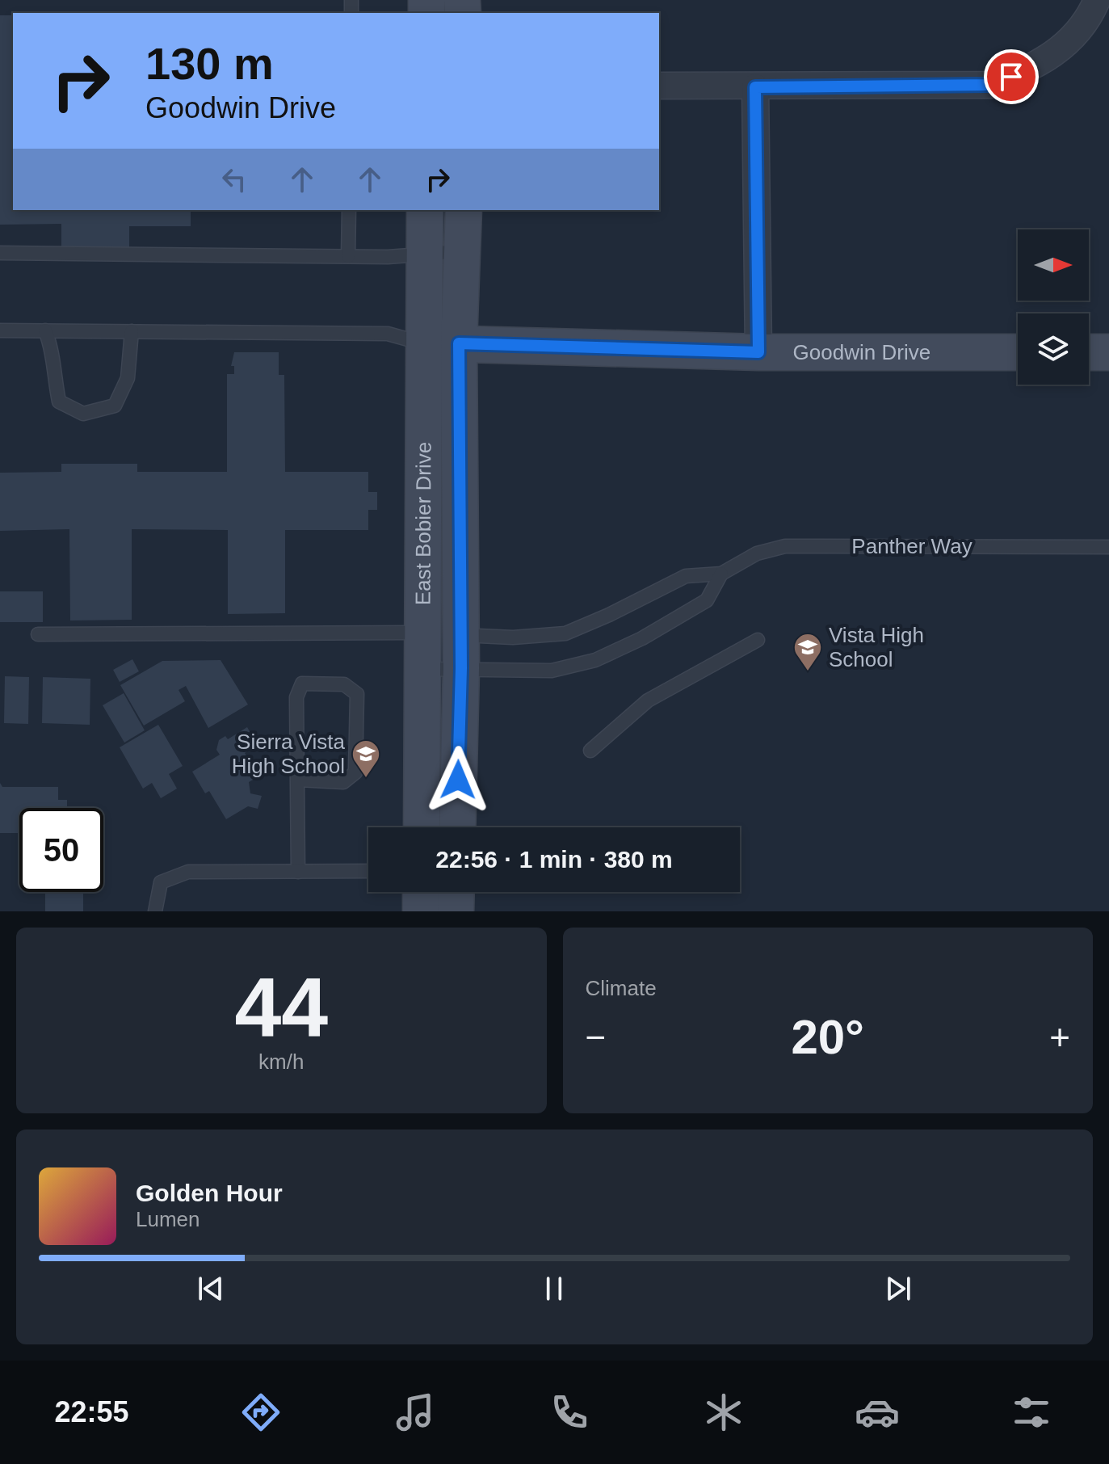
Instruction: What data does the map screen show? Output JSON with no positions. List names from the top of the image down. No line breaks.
{"streets":{"main road":["Goodwin Drive","East Bobier Drive"],"lane":["Panther Way"]},"crossings":[["Goodwin Drive","East Bobier Drive"],["East Bobier Drive","Panther Way"]],"places":{"school or university":["Vista High School","Sierra Vista High School"]},"north":"right","page":{"turn":["130 m","Goodwin Drive"],"limit":"50","trip":"22:56 · 1 min · 380 m","tile":[["44","km/h"],"Climate"],"heat":["−","20°","+"],"song":["Golden Hour","Lumen"],"tabs":"22:55"}}
